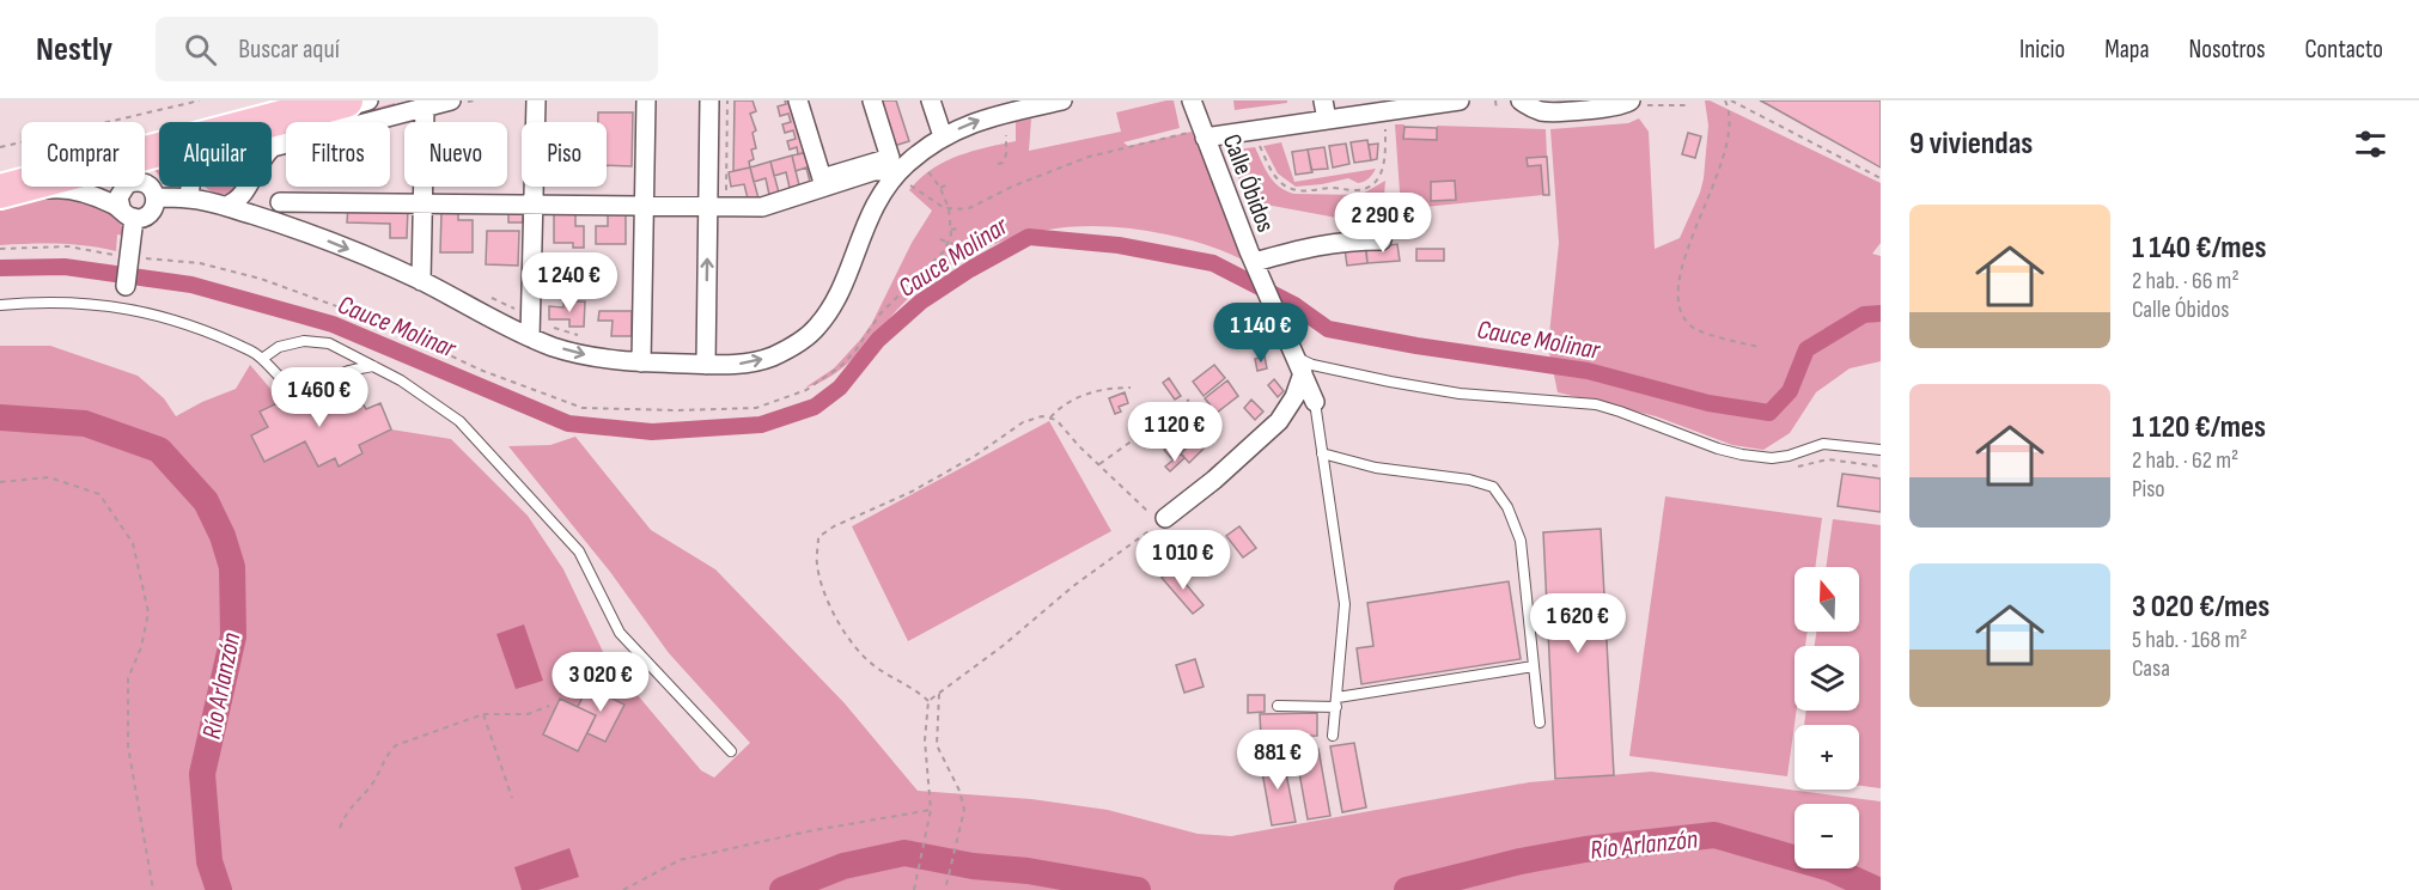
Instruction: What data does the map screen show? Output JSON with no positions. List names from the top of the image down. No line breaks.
{"streets":{"street":["Calle Óbidos"]},"water":["Cauce Molinar","Río Arlanzón"],"north":"top","page":{"header":"Nestly","search":"Buscar aquí","nav":["Inicio","Mapa","Nosotros","Contacto"],"heading":"9 viviendas","chip":["Comprar","Alquilar","Filtros","Nuevo","Piso"],"list":[{"name":"1 140 €/mes","note":"2 hab. · 66 m² · Calle Óbidos"},{"name":"1 120 €/mes","note":"2 hab. · 62 m² · Piso"},{"name":"3 020 €/mes","note":"5 hab. · 168 m² · Casa"}],"price":["2 290 €","1 240 €","1 140 €","1 460 €","1 120 €","1 010 €","1 620 €","3 020 €","881 €"],"map_buttons":["+","−"]}}
